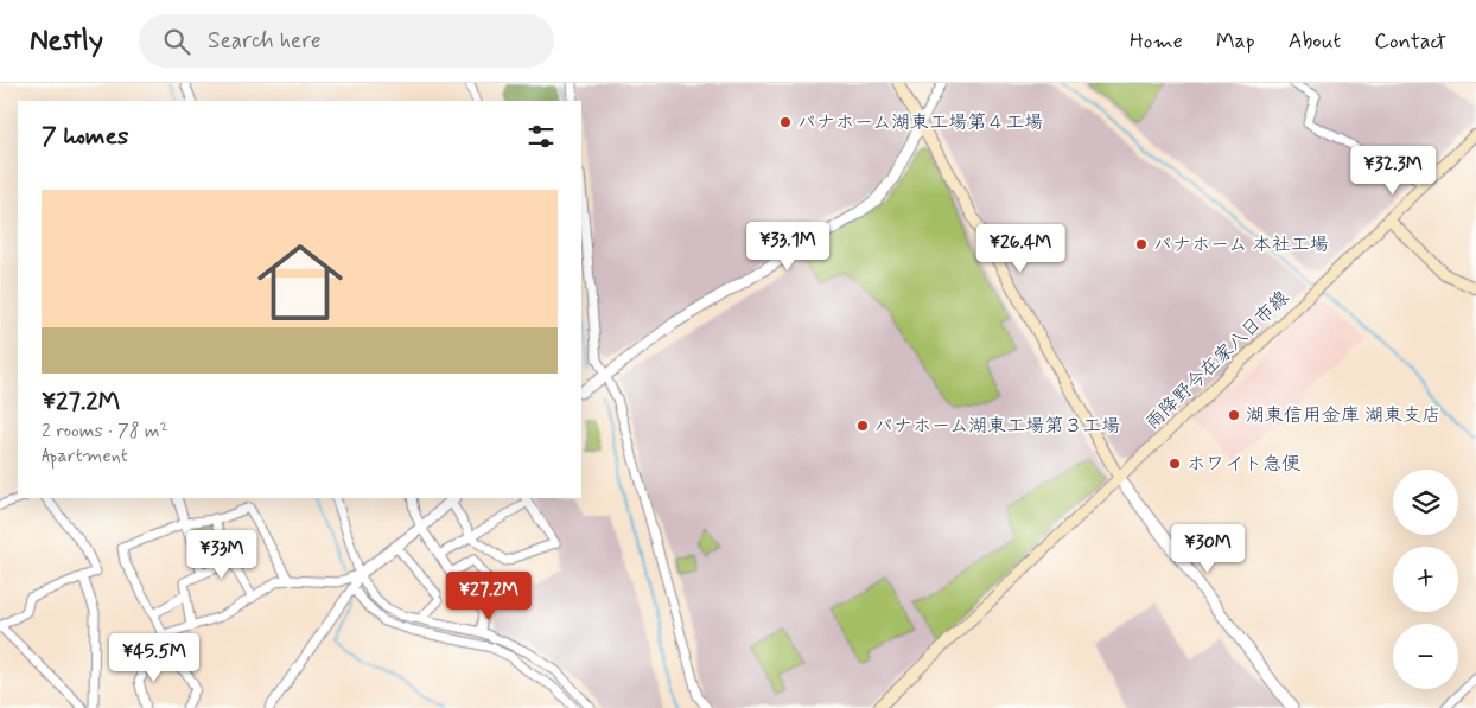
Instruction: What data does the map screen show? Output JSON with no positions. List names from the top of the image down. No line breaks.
{"streets":{"main road":["雨降野今在家八日市線"]},"places":["パナホーム湖東工場第４工場","パナホーム 本社工場","湖東信用金庫 湖東支店","パナホーム湖東工場第３工場","ホワイト急便"],"page":{"header":"Nestly","search":"Search here","nav":["Home","Map","About","Contact"],"heading":"7 homes","price":["¥32.3M","¥33.1M","¥26.4M","¥30M","¥33M","¥27.2M","¥45.5M"],"list":[{"name":"¥27.2M","note":"2 rooms · 78 m² · Apartment"}],"map_buttons":["+","−"]}}
